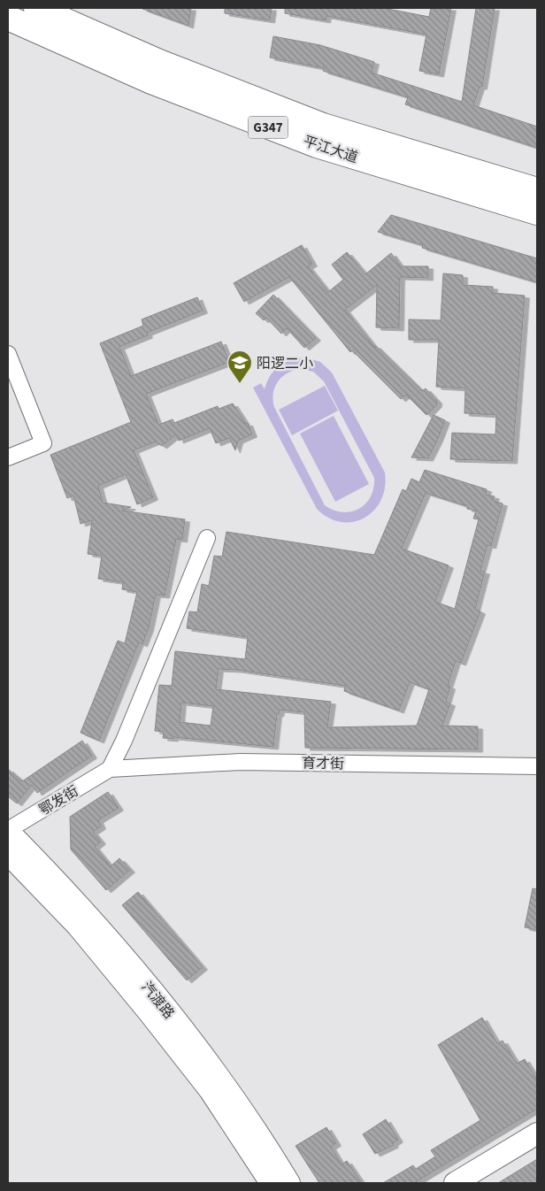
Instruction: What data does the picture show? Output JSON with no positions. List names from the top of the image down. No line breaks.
{"streets":{"highway":["G347","平江大道"],"street":["育才街","鄂发街","汽渡路"]},"crossings":[["育才街","鄂发街"],["鄂发街","汽渡路"]],"places":{"school or university":["阳逻二小"]}}
